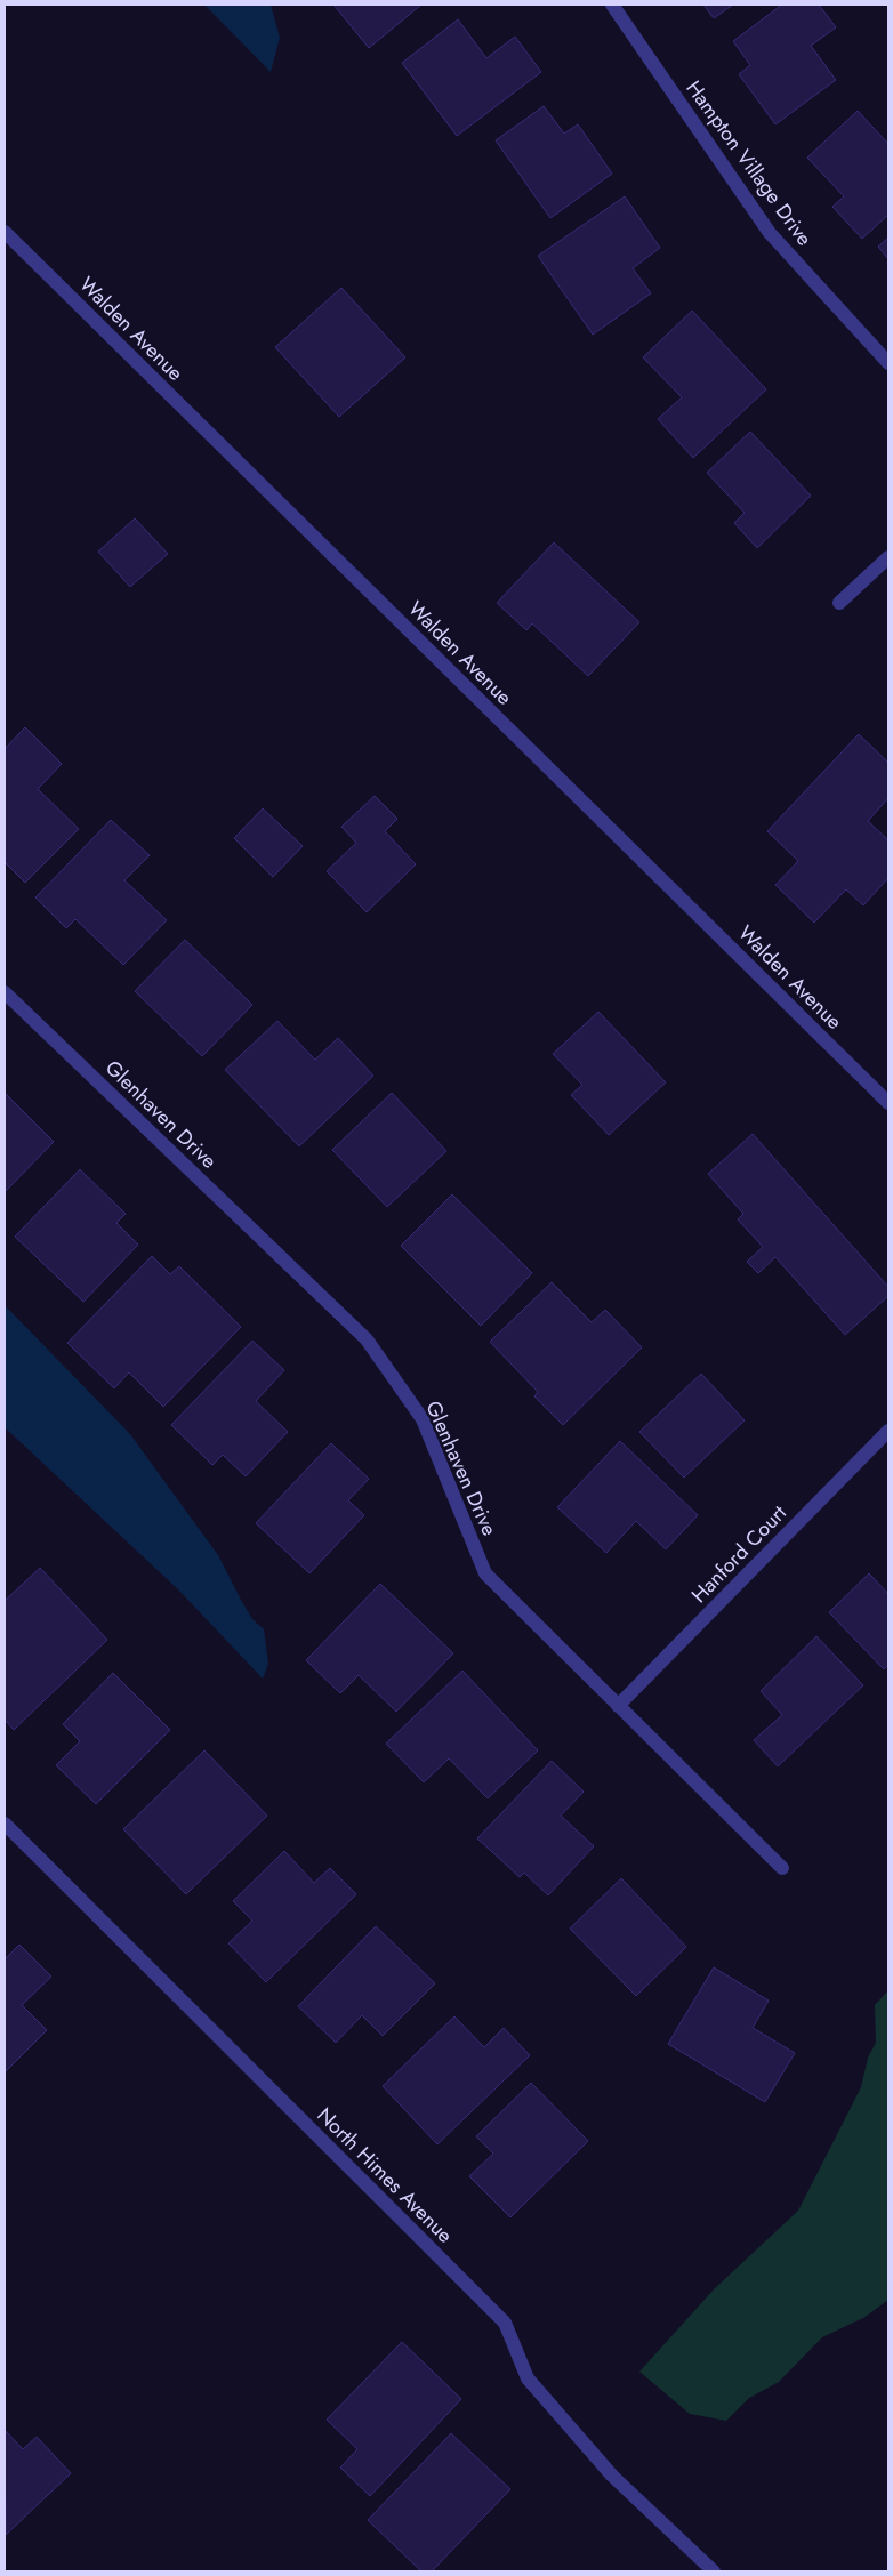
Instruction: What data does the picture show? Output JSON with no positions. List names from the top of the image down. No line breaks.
{"streets":{"street":["Hampton Village Drive","Walden Avenue","Glenhaven Drive","Hanford Court","North Himes Avenue"]},"crossings":[["Glenhaven Drive","Hanford Court"]]}
